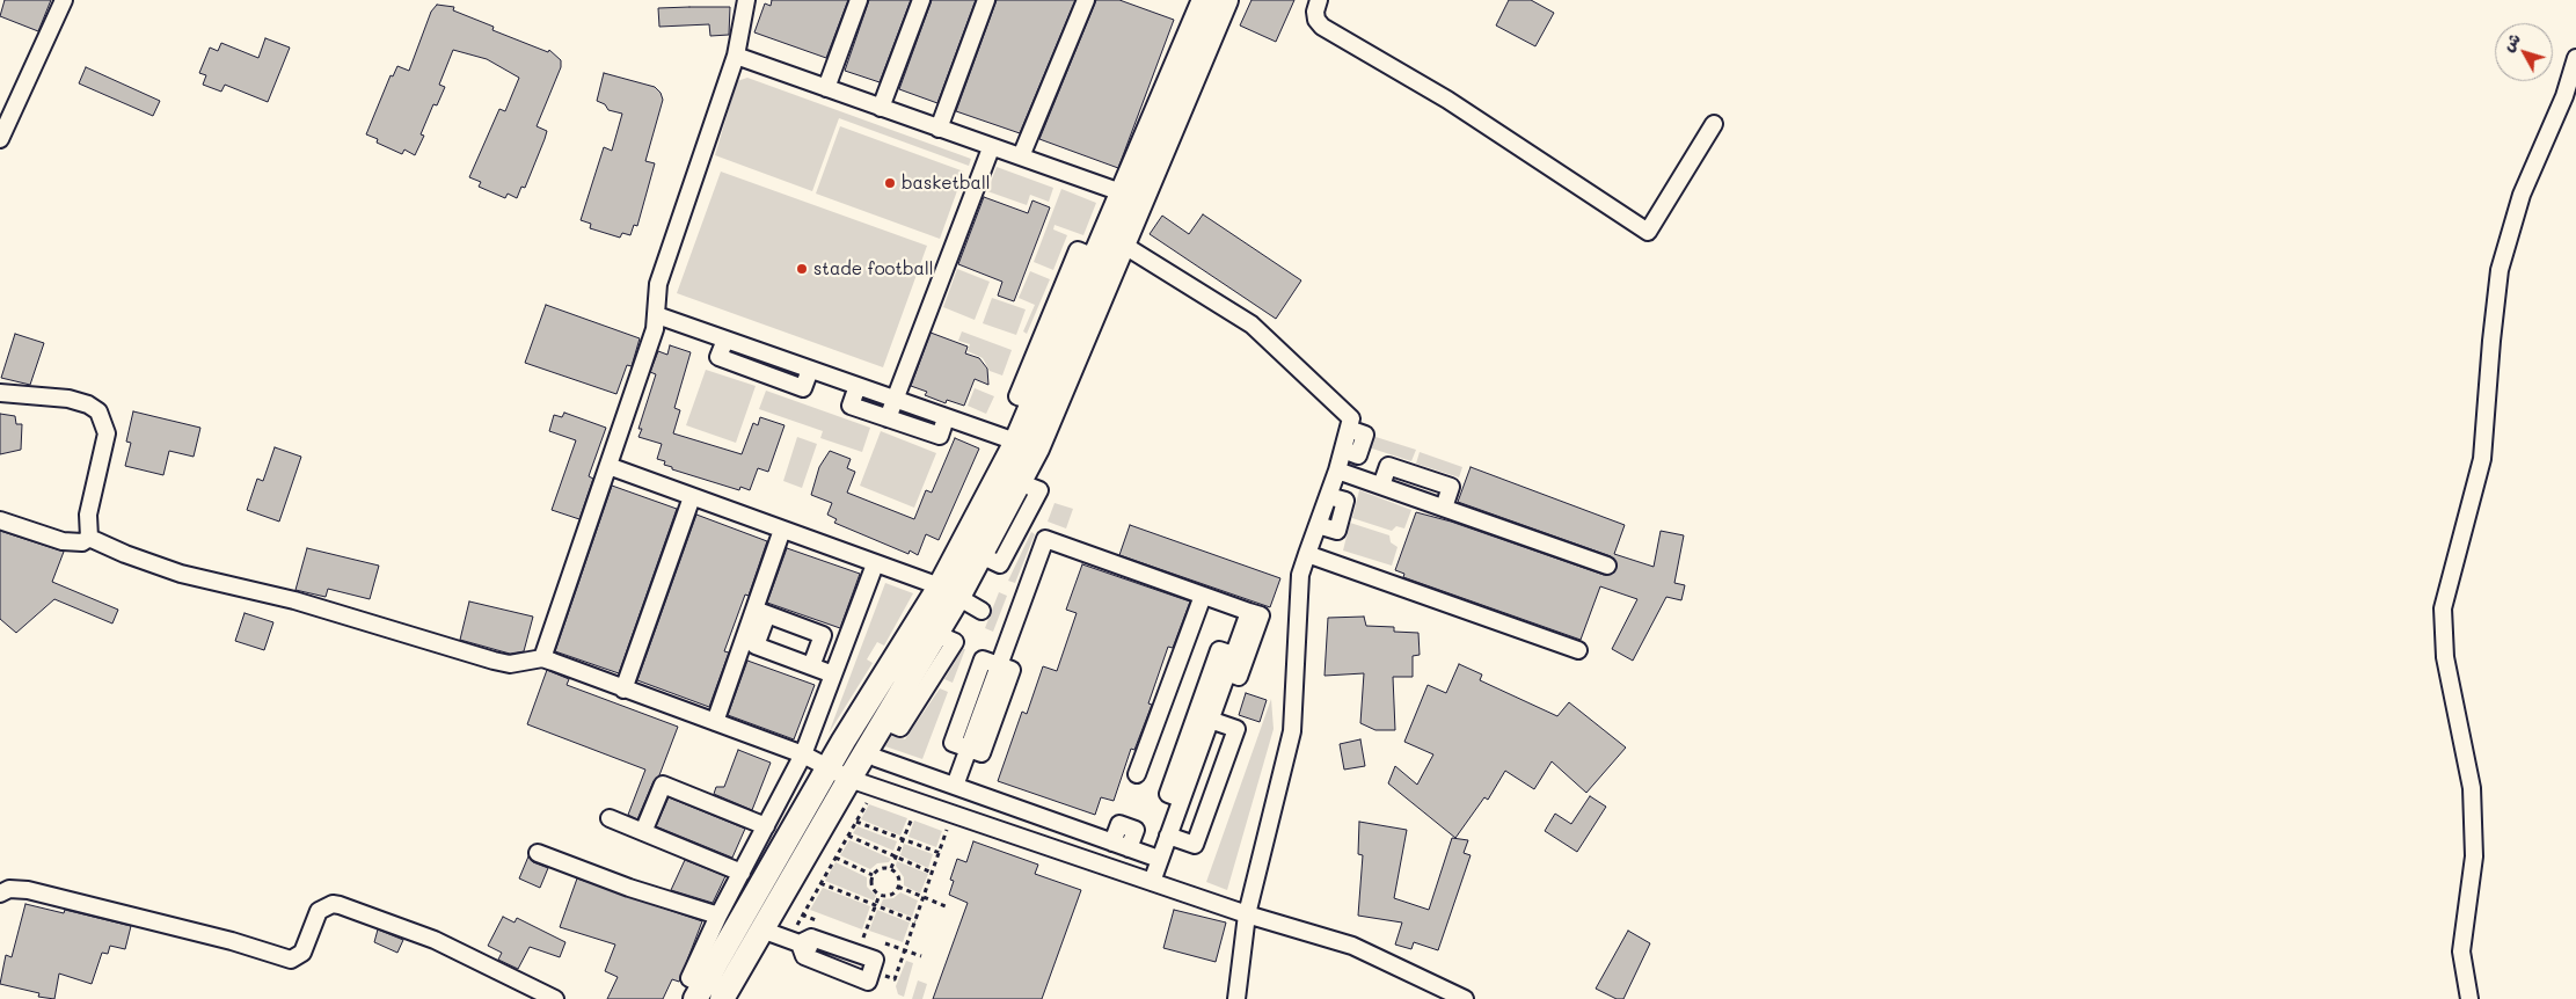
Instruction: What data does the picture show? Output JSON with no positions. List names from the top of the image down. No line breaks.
{"places":["basketball","stade football"],"north":"top left"}
